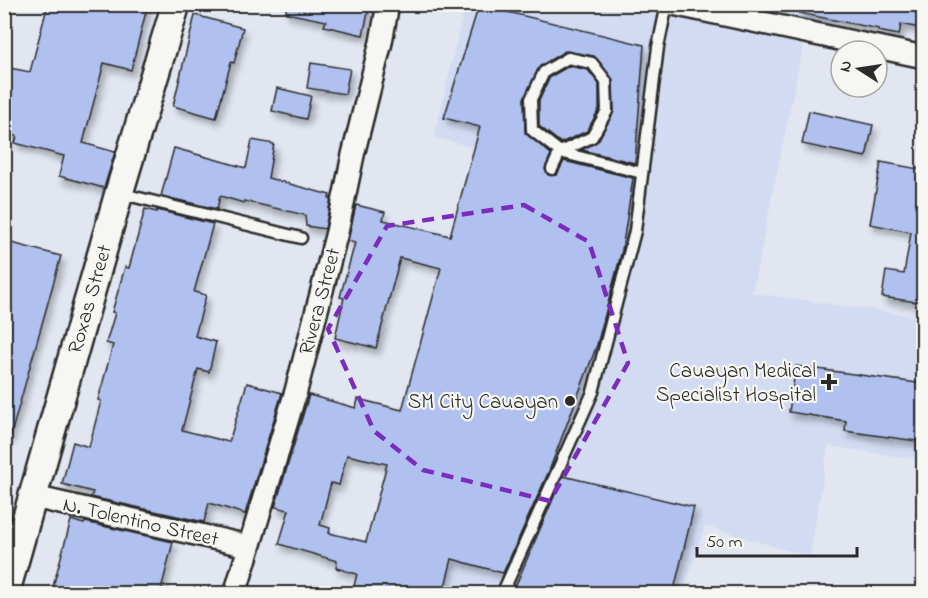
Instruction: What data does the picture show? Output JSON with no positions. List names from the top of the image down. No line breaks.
{"streets":{"street":["Roxas Street","Rivera Street","N. Tolentino Street"]},"crossings":[["Roxas Street","N. Tolentino Street"],["Rivera Street","N. Tolentino Street"]],"places":{"health":["Cauayan Medical Specialist Hospital"],"other":["SM City Cauayan"]},"scale_bar":"50 m","north":"left"}
